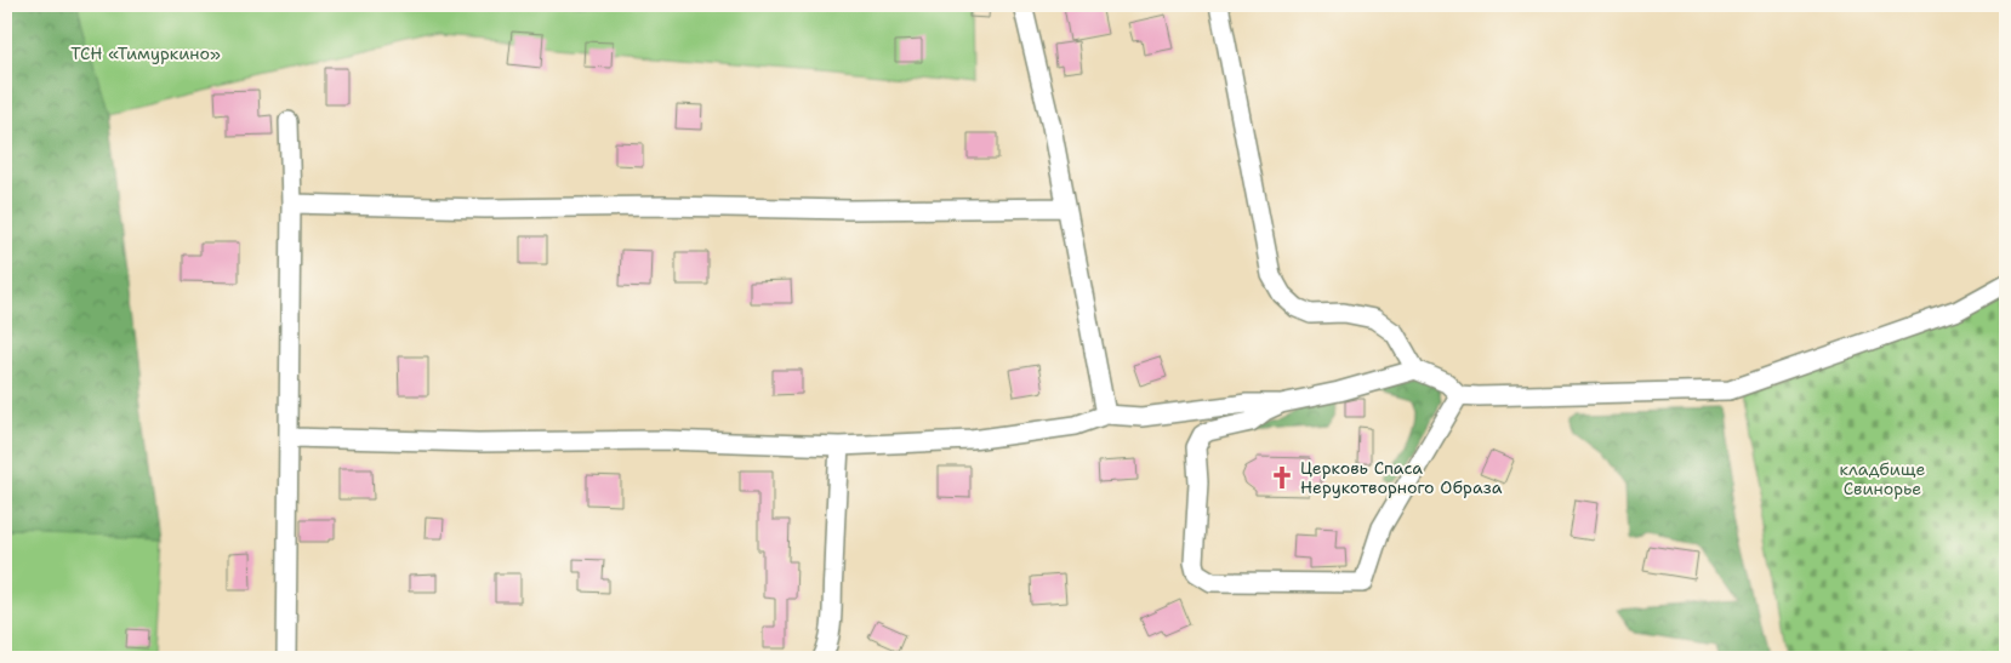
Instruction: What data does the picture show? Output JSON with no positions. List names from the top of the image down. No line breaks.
{"parks":["ТСН «Тимуркино»","кладбище Свинорье"],"places":{"church":["Церковь Спаса Нерукотворного Образа"]}}
